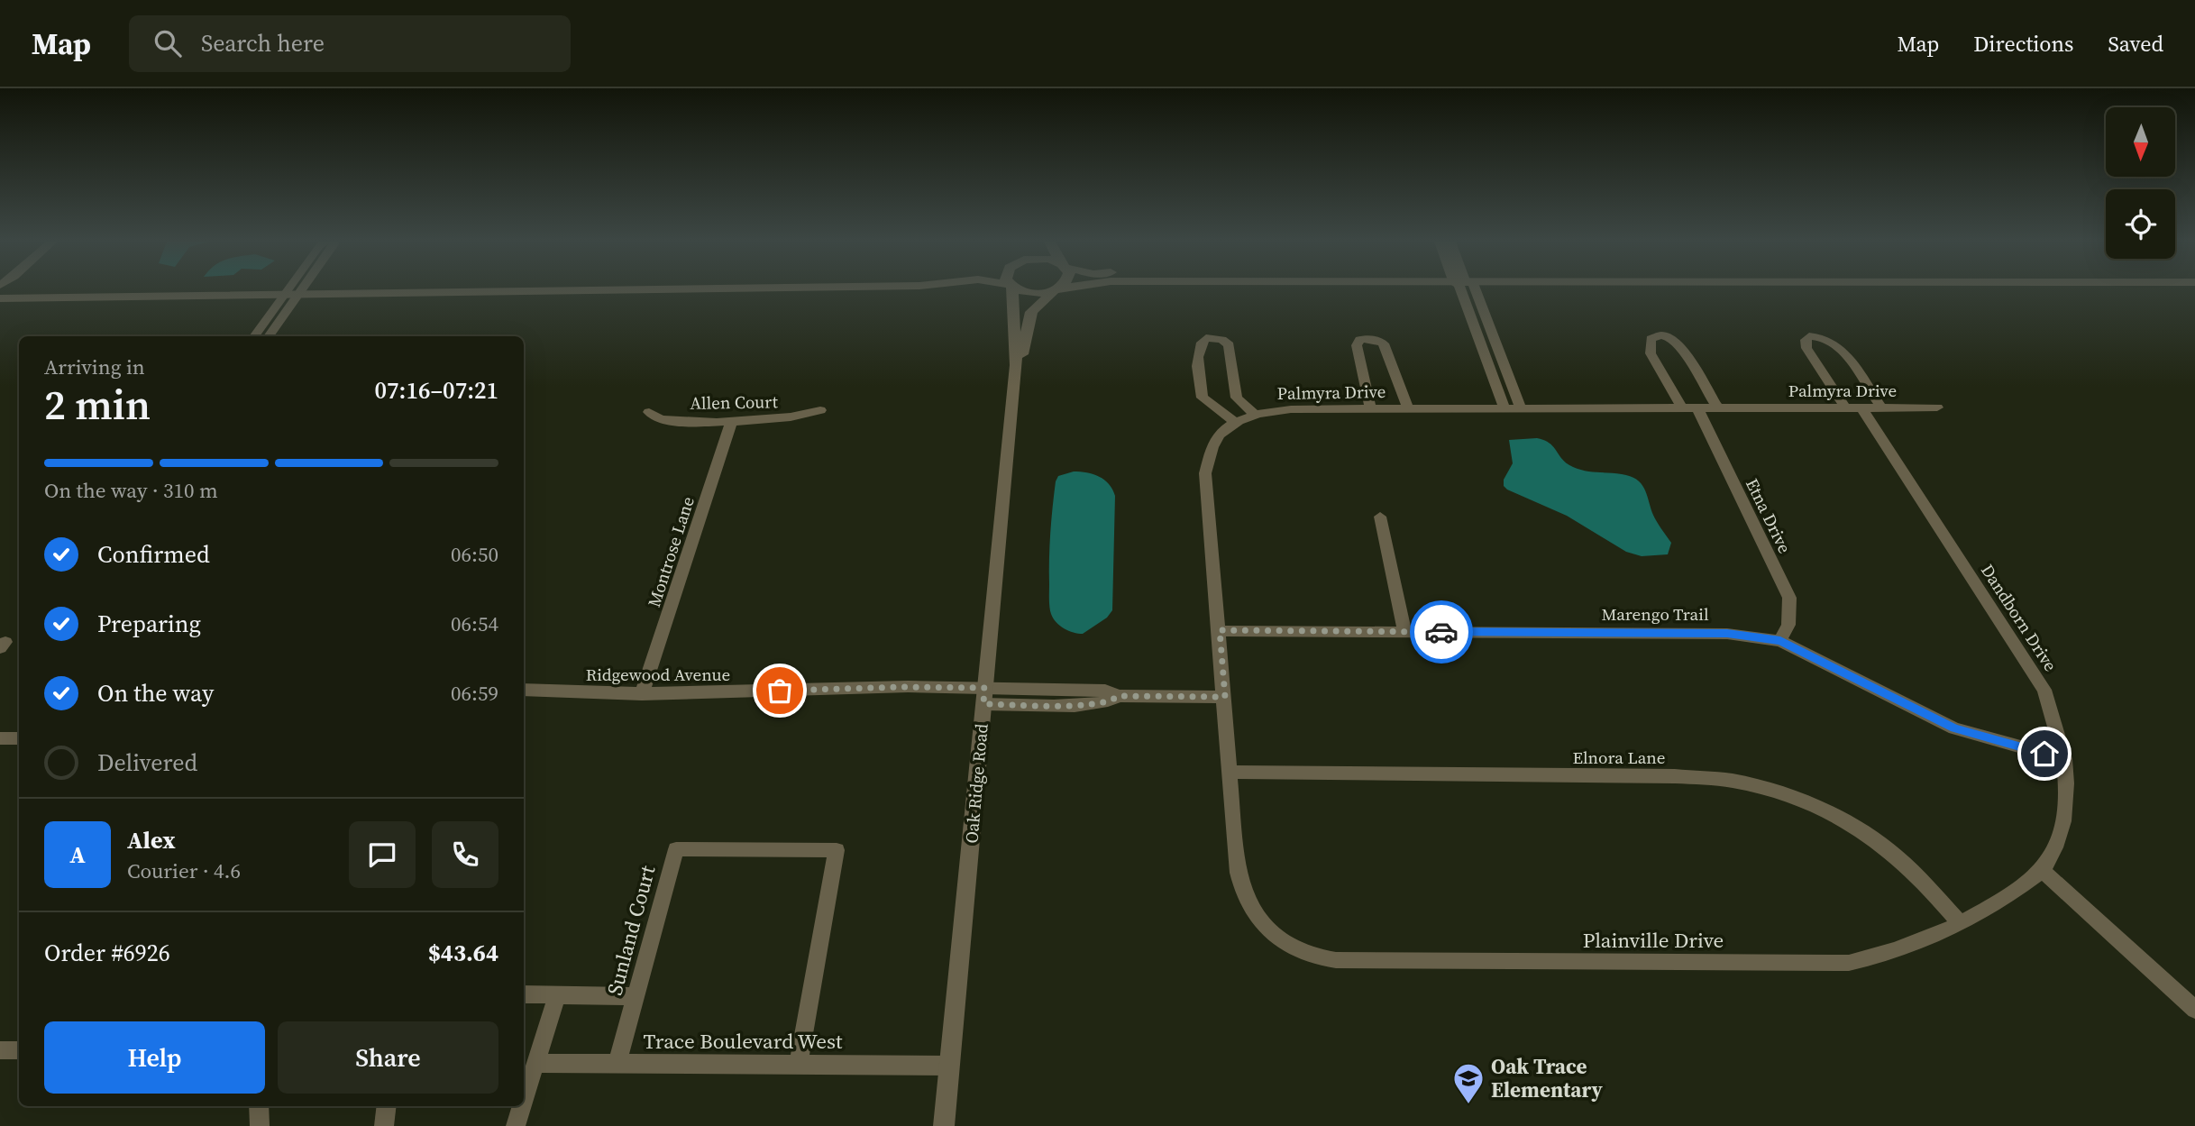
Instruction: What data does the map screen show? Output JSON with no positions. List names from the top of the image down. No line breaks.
{"streets":{"street":["Palmyra Drive","Allen Court","Etna Drive","Montrose Lane","Marengo Trail","Dandborn Drive","Ridgewood Avenue","Elnora Lane","Oak Ridge Road","Sunland Court","Plainville Drive","Trace Boulevard West"]},"crossings":[["Palmyra Drive","Etna Drive"],["Palmyra Drive","Marengo Trail"],["Palmyra Drive","Dandborn Drive"],["Palmyra Drive","Elnora Lane"],["Palmyra Drive","Plainville Drive"],["Allen Court","Montrose Lane"],["Etna Drive","Marengo Trail"],["Montrose Lane","Ridgewood Avenue"],["Marengo Trail","Dandborn Drive"],["Dandborn Drive","Plainville Drive"],["Ridgewood Avenue","Oak Ridge Road"],["Elnora Lane","Plainville Drive"],["Oak Ridge Road","Trace Boulevard West"],["Sunland Court","Trace Boulevard West"]],"places":{"school or university":["Oak Trace Elementary"]},"north":"bottom","page":{"header":"Map","search":"Search here","nav":["Map","Directions","Saved"],"heading":["2 min","Arriving in","07:16–07:21"],"panel":["Alex","Courier · 4.6","Order #6926","$43.64"],"bar":"On the way · 310 m","list":[["Confirmed","06:50"],["Preparing","06:54"],["On the way","06:59"],"Delivered"],"round":"A","buttons":["Help","Share"]}}
